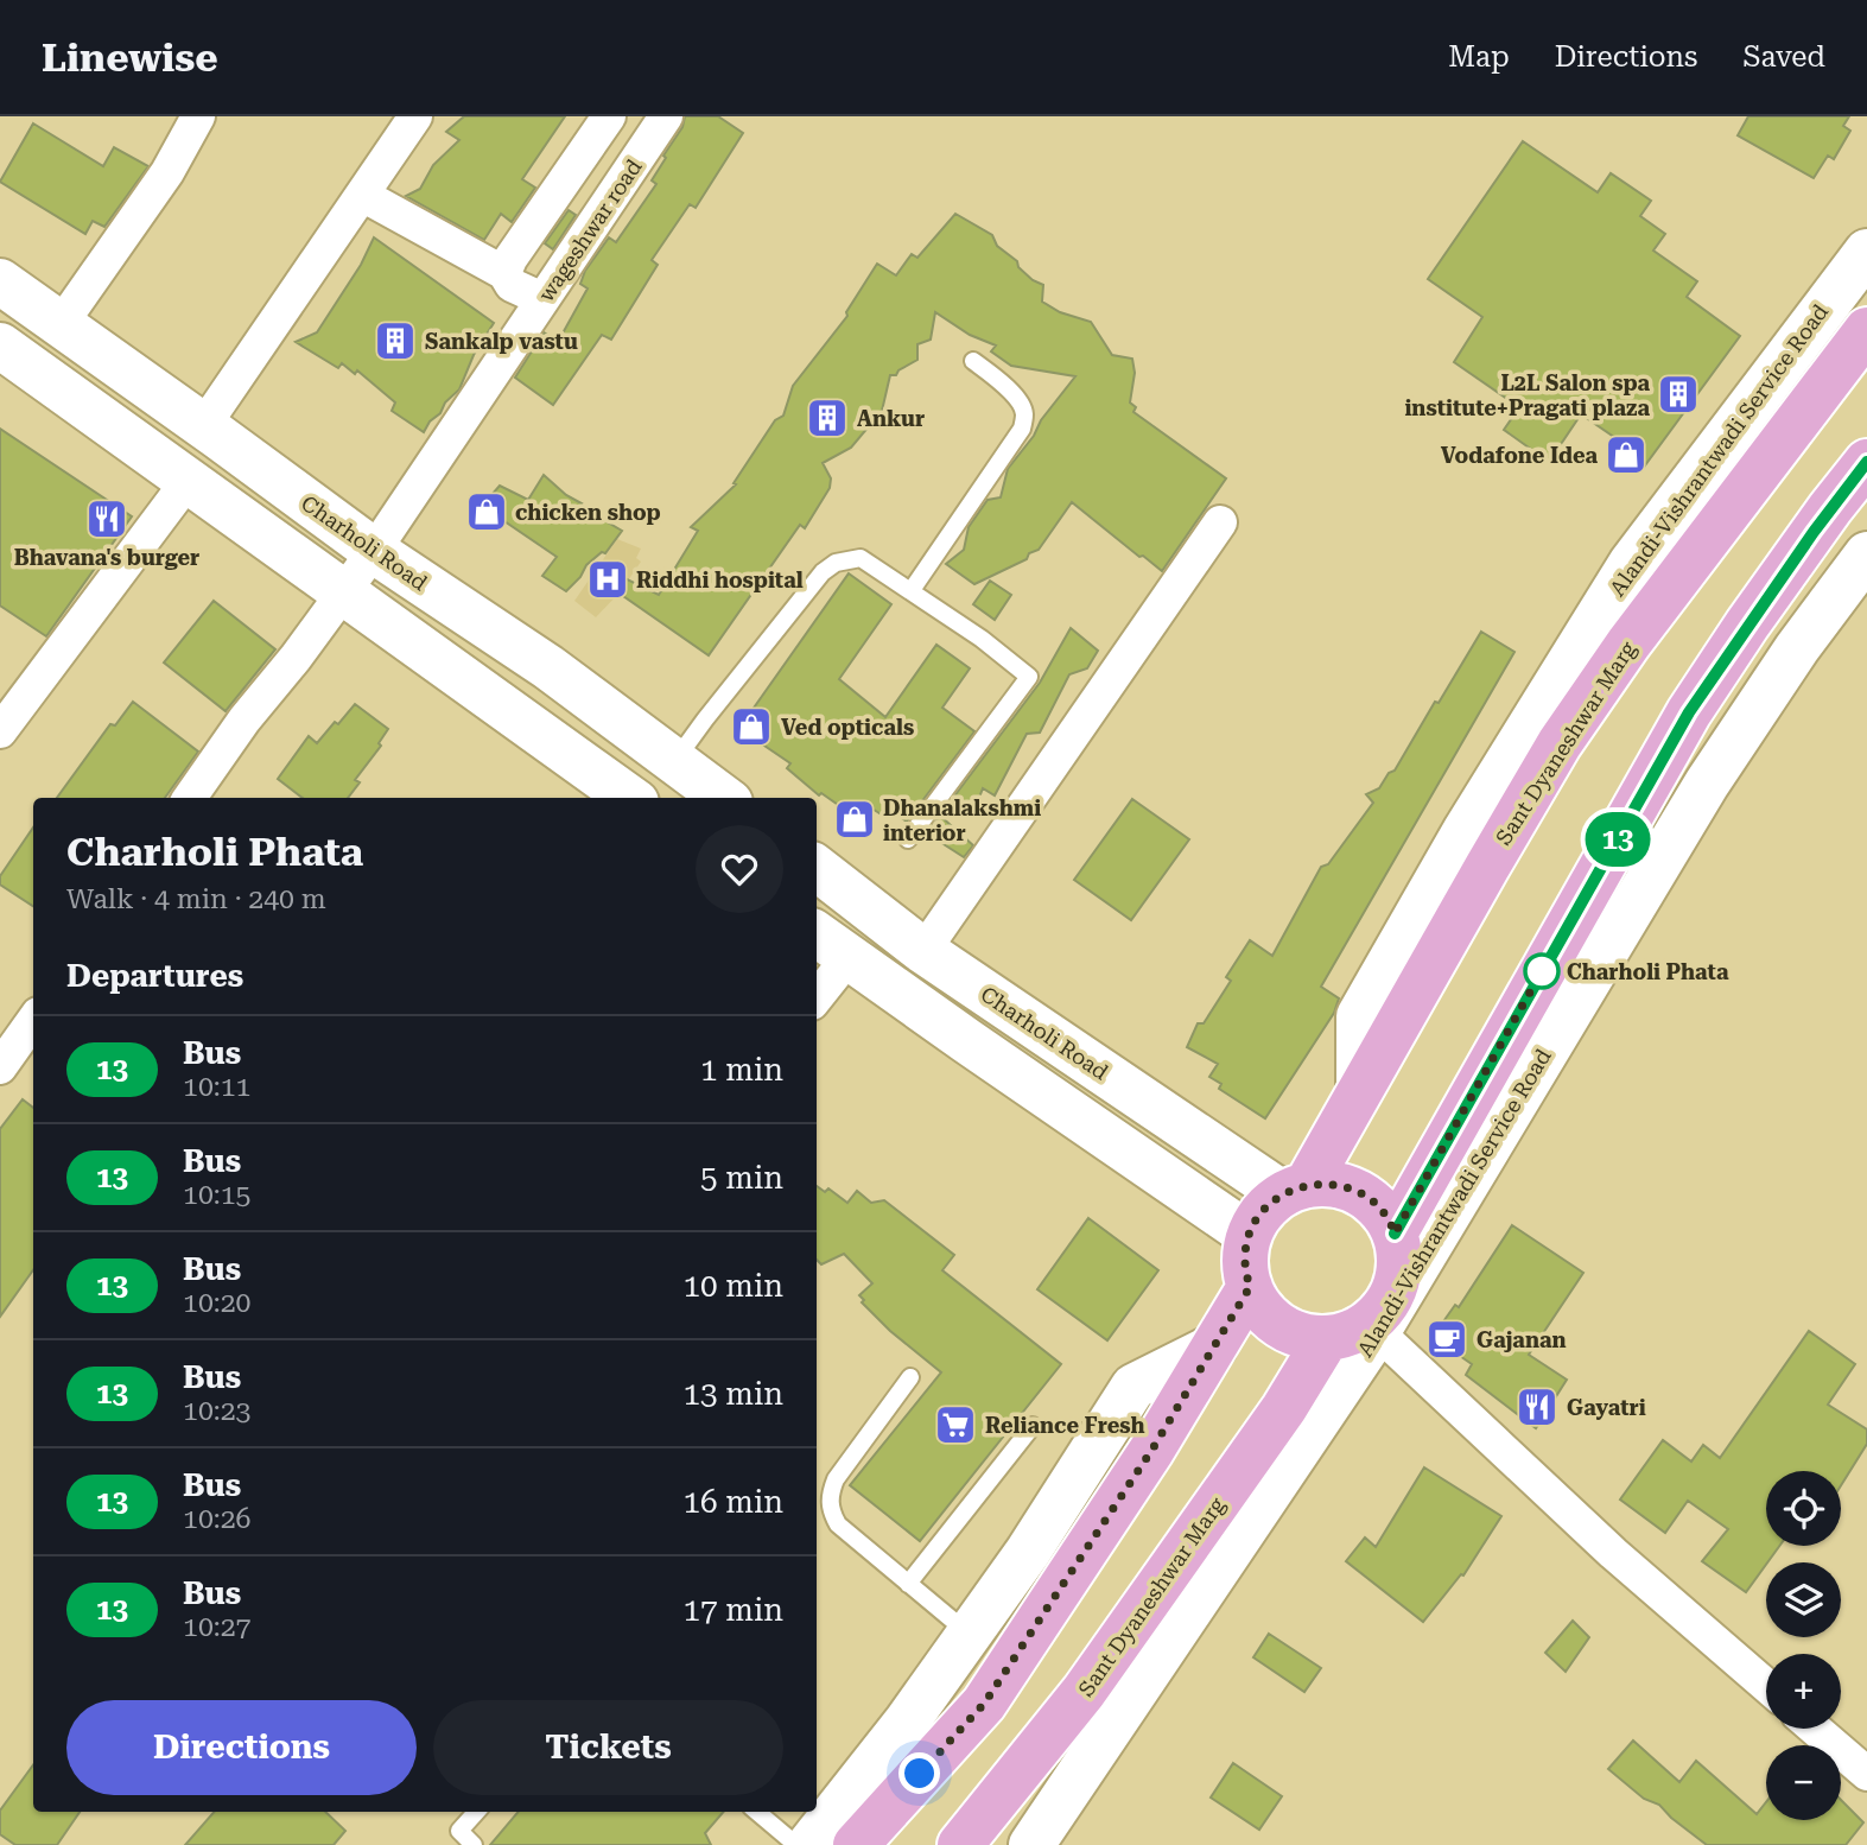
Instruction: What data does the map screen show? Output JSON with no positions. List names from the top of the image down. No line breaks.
{"streets":{"main road":["Sant Dyaneshwar Marg"],"street":["wageshwar road","Alandi-Vishrantwadi Service Road","Charholi Road"]},"crossings":[["wageshwar road","Charholi Road"],["Alandi-Vishrantwadi Service Road","Charholi Road"],["Alandi-Vishrantwadi Service Road","Sant Dyaneshwar Marg"],["Charholi Road","Sant Dyaneshwar Marg"]],"places":{"building":["Sankalp vastu","L2L Salon spa institute+Pragati plaza","Ankur"],"shop":["Vodafone Idea","chicken shop","Ved opticals","Dhanalakshmi interior"],"restaurant":["Bhavana's burger","Gayatri"],"hospital":["Riddhi hospital"],"other":["Charholi Phata"],"cafe":["Gajanan"],"supermarket":["Reliance Fresh"]},"lines":["bus line 13"],"page":{"header":"Linewise","nav":["Map","Directions","Saved"],"on_map":"13","heading":[["Charholi Phata","Walk · 4 min · 240 m"],"Departures"],"list":[{"mark":"13","name":"Bus","note":"10:11","value":"1 min"},{"mark":"13","name":"Bus","note":"10:15","value":"5 min"},{"mark":"13","name":"Bus","note":"10:20","value":"10 min"},{"mark":"13","name":"Bus","note":"10:23","value":"13 min"},{"mark":"13","name":"Bus","note":"10:26","value":"16 min"},{"mark":"13","name":"Bus","note":"10:27","value":"17 min"}],"map_buttons":["+","−"],"buttons":["Directions","Tickets"]}}
